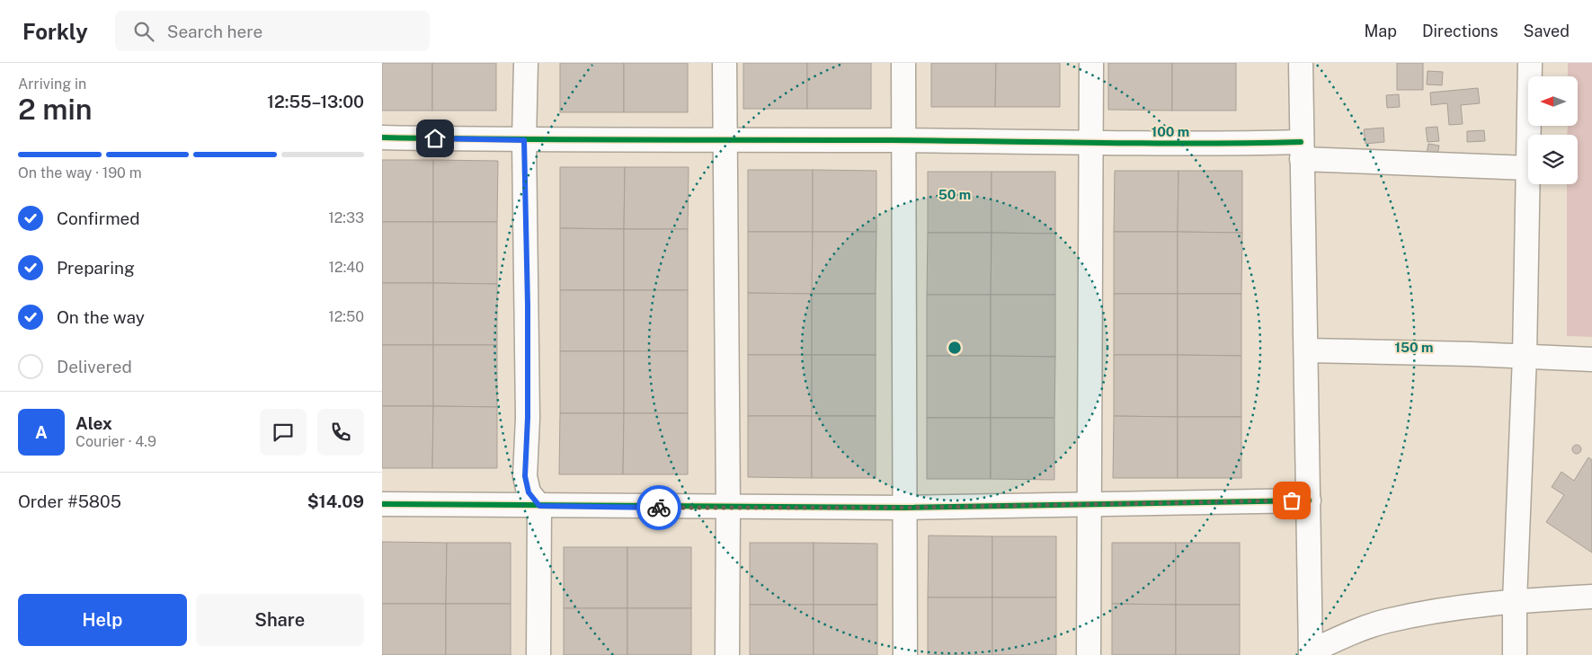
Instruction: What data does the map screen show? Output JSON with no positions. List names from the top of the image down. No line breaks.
{"north":"left","page":{"header":"Forkly","search":"Search here","nav":["Map","Directions","Saved"],"heading":["2 min","Arriving in","12:55–13:00"],"panel":["Alex","Courier · 4.9","Order #5805","$14.09"],"bar":"On the way · 190 m","list":[["Confirmed","12:33"],["Preparing","12:40"],["On the way","12:50"],"Delivered"],"round":"A","buttons":["Help","Share"]},"rings":["100 m","50 m","150 m"]}
